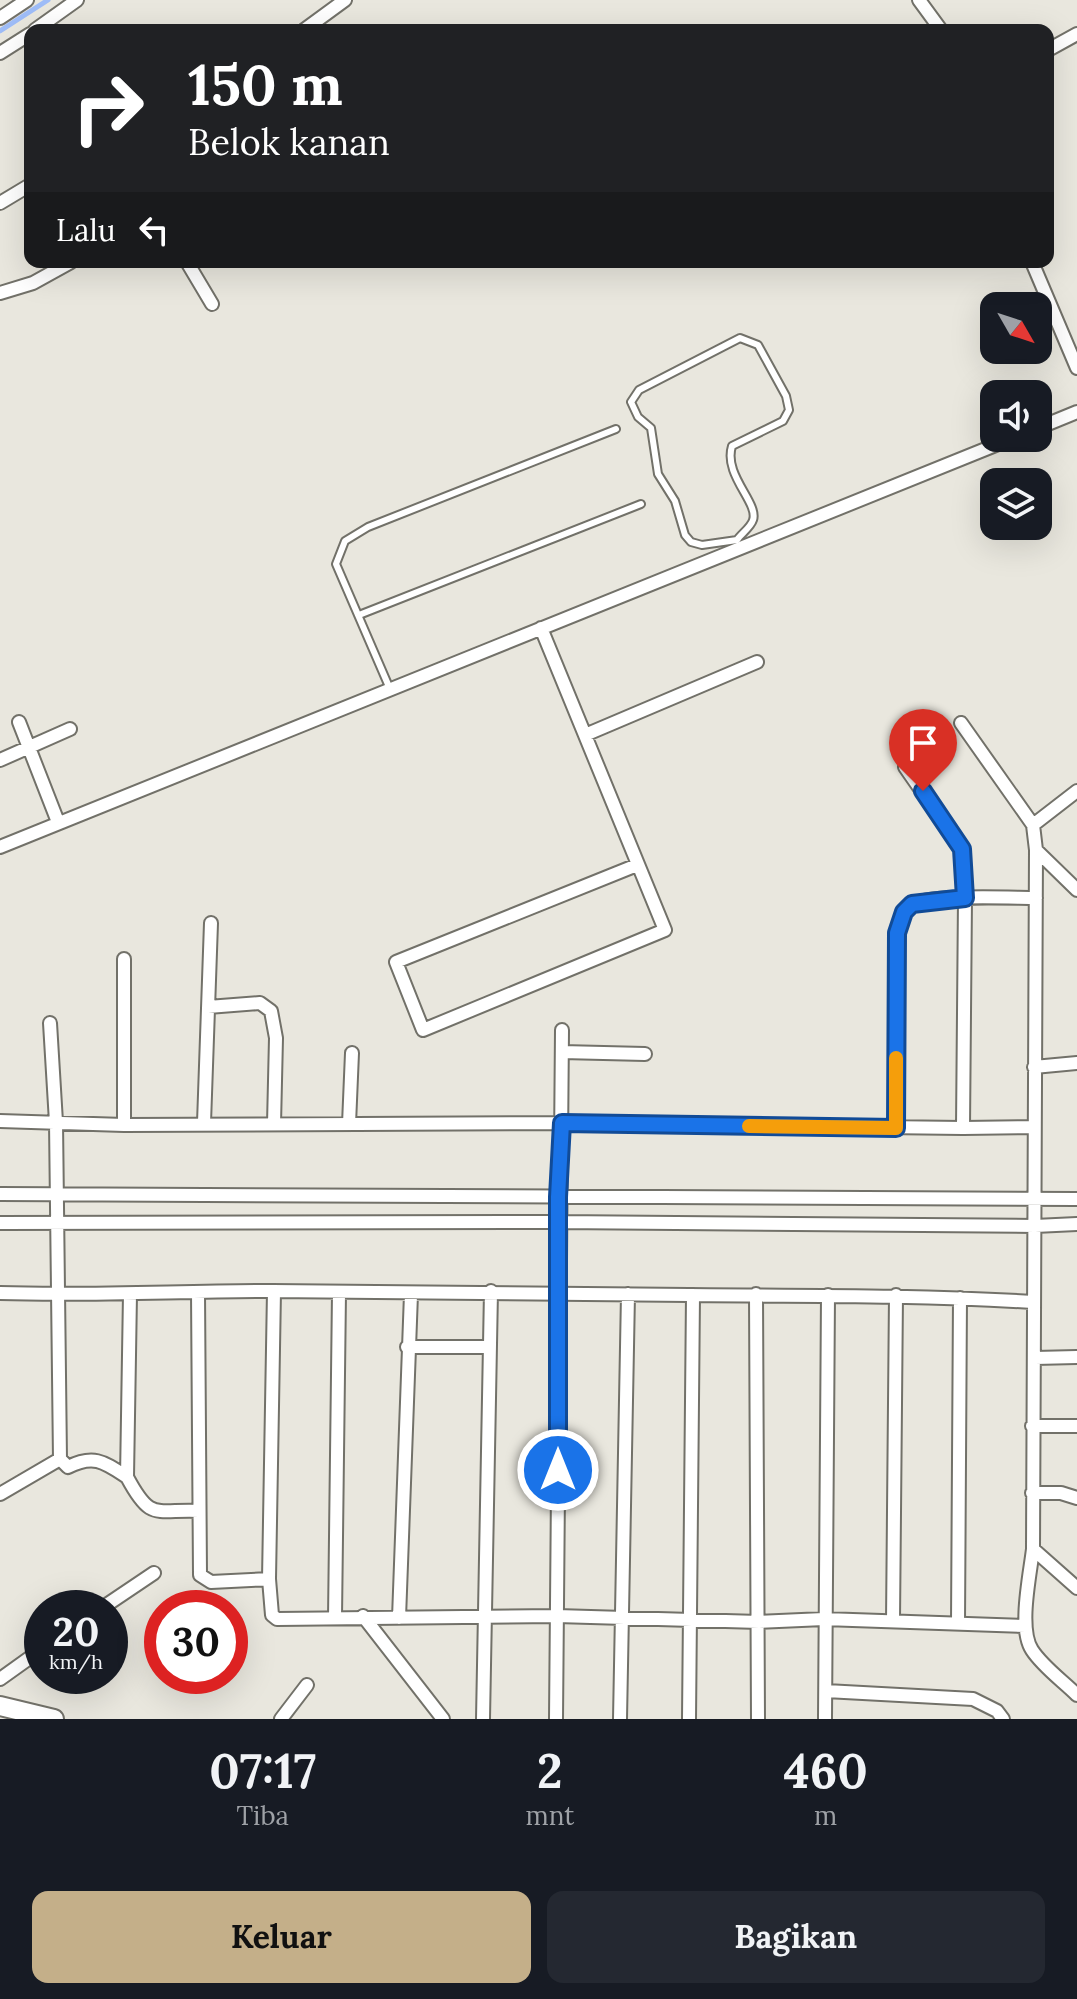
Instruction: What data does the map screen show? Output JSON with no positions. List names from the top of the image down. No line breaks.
{"north":"bottom right","page":{"turn":["150 m","Belok kanan"],"then":"Lalu","speed":"20 km/h","limit":"30","eta":["07:17","Tiba","2","mnt","460","m"],"buttons":["Keluar","Bagikan"]}}
